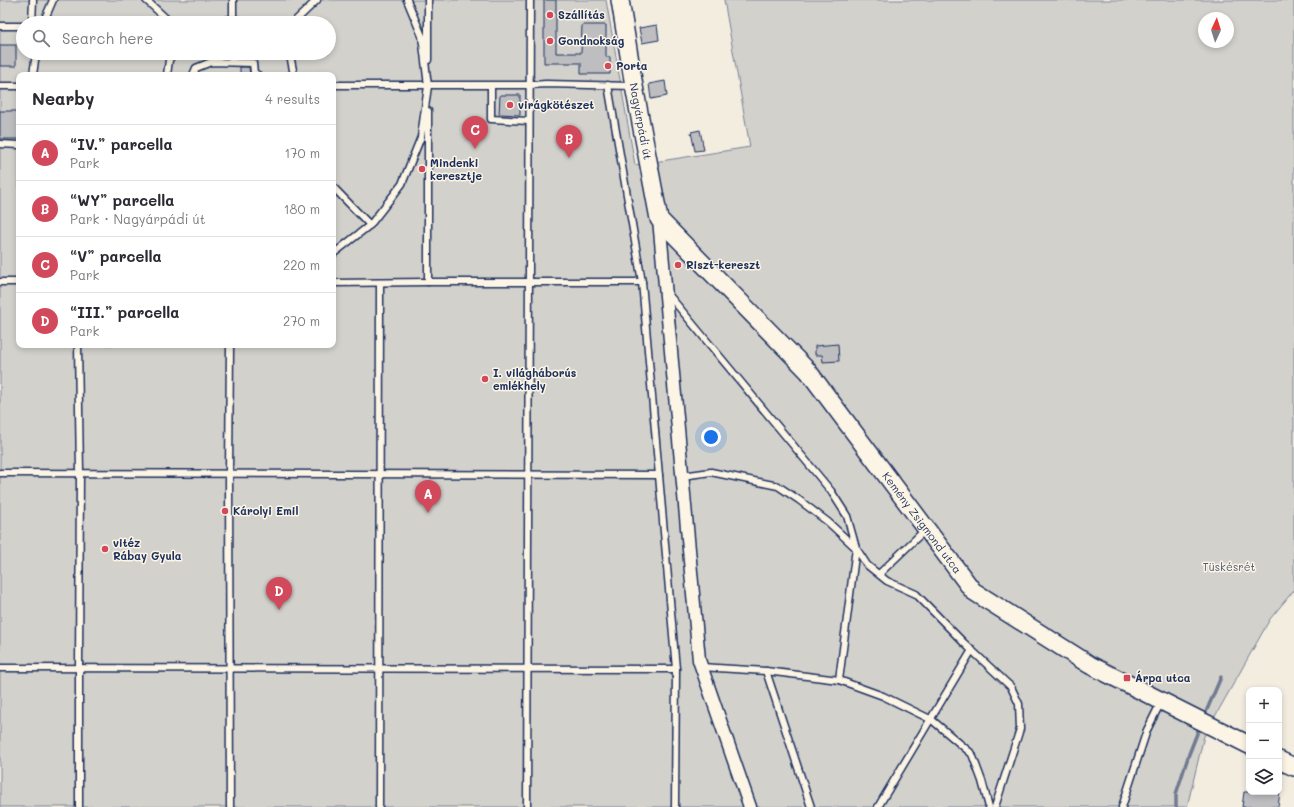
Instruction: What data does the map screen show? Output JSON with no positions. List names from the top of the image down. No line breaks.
{"streets":{"street":["Nagyárpádi út","Kemény Zsigmond utca"]},"crossings":[["Nagyárpádi út","Kemény Zsigmond utca"]],"parks":["Tüskésrét"],"places":{"other":["Szállítás","Gondnokság","Porta","virágkötészet","Mindenki keresztje","Riszt-kereszt","I. világháborús emlékhely","Károlyi Emil","vitéz Rábay Gyula"],"transit":["Árpa utca"]},"north":"top","page":{"search":"Search here","heading":["Nearby","4 results"],"pins":["C","B","A","D"],"list":[{"mark":"A","name":"“IV.” parcella","note":"Park","value":"170 m"},{"mark":"B","name":"“WY” parcella","note":"Park · Nagyárpádi út","value":"180 m"},{"mark":"C","name":"“V” parcella","note":"Park","value":"220 m"},{"mark":"D","name":"“III.” parcella","note":"Park","value":"270 m"}],"map_buttons":["+","−"]}}
